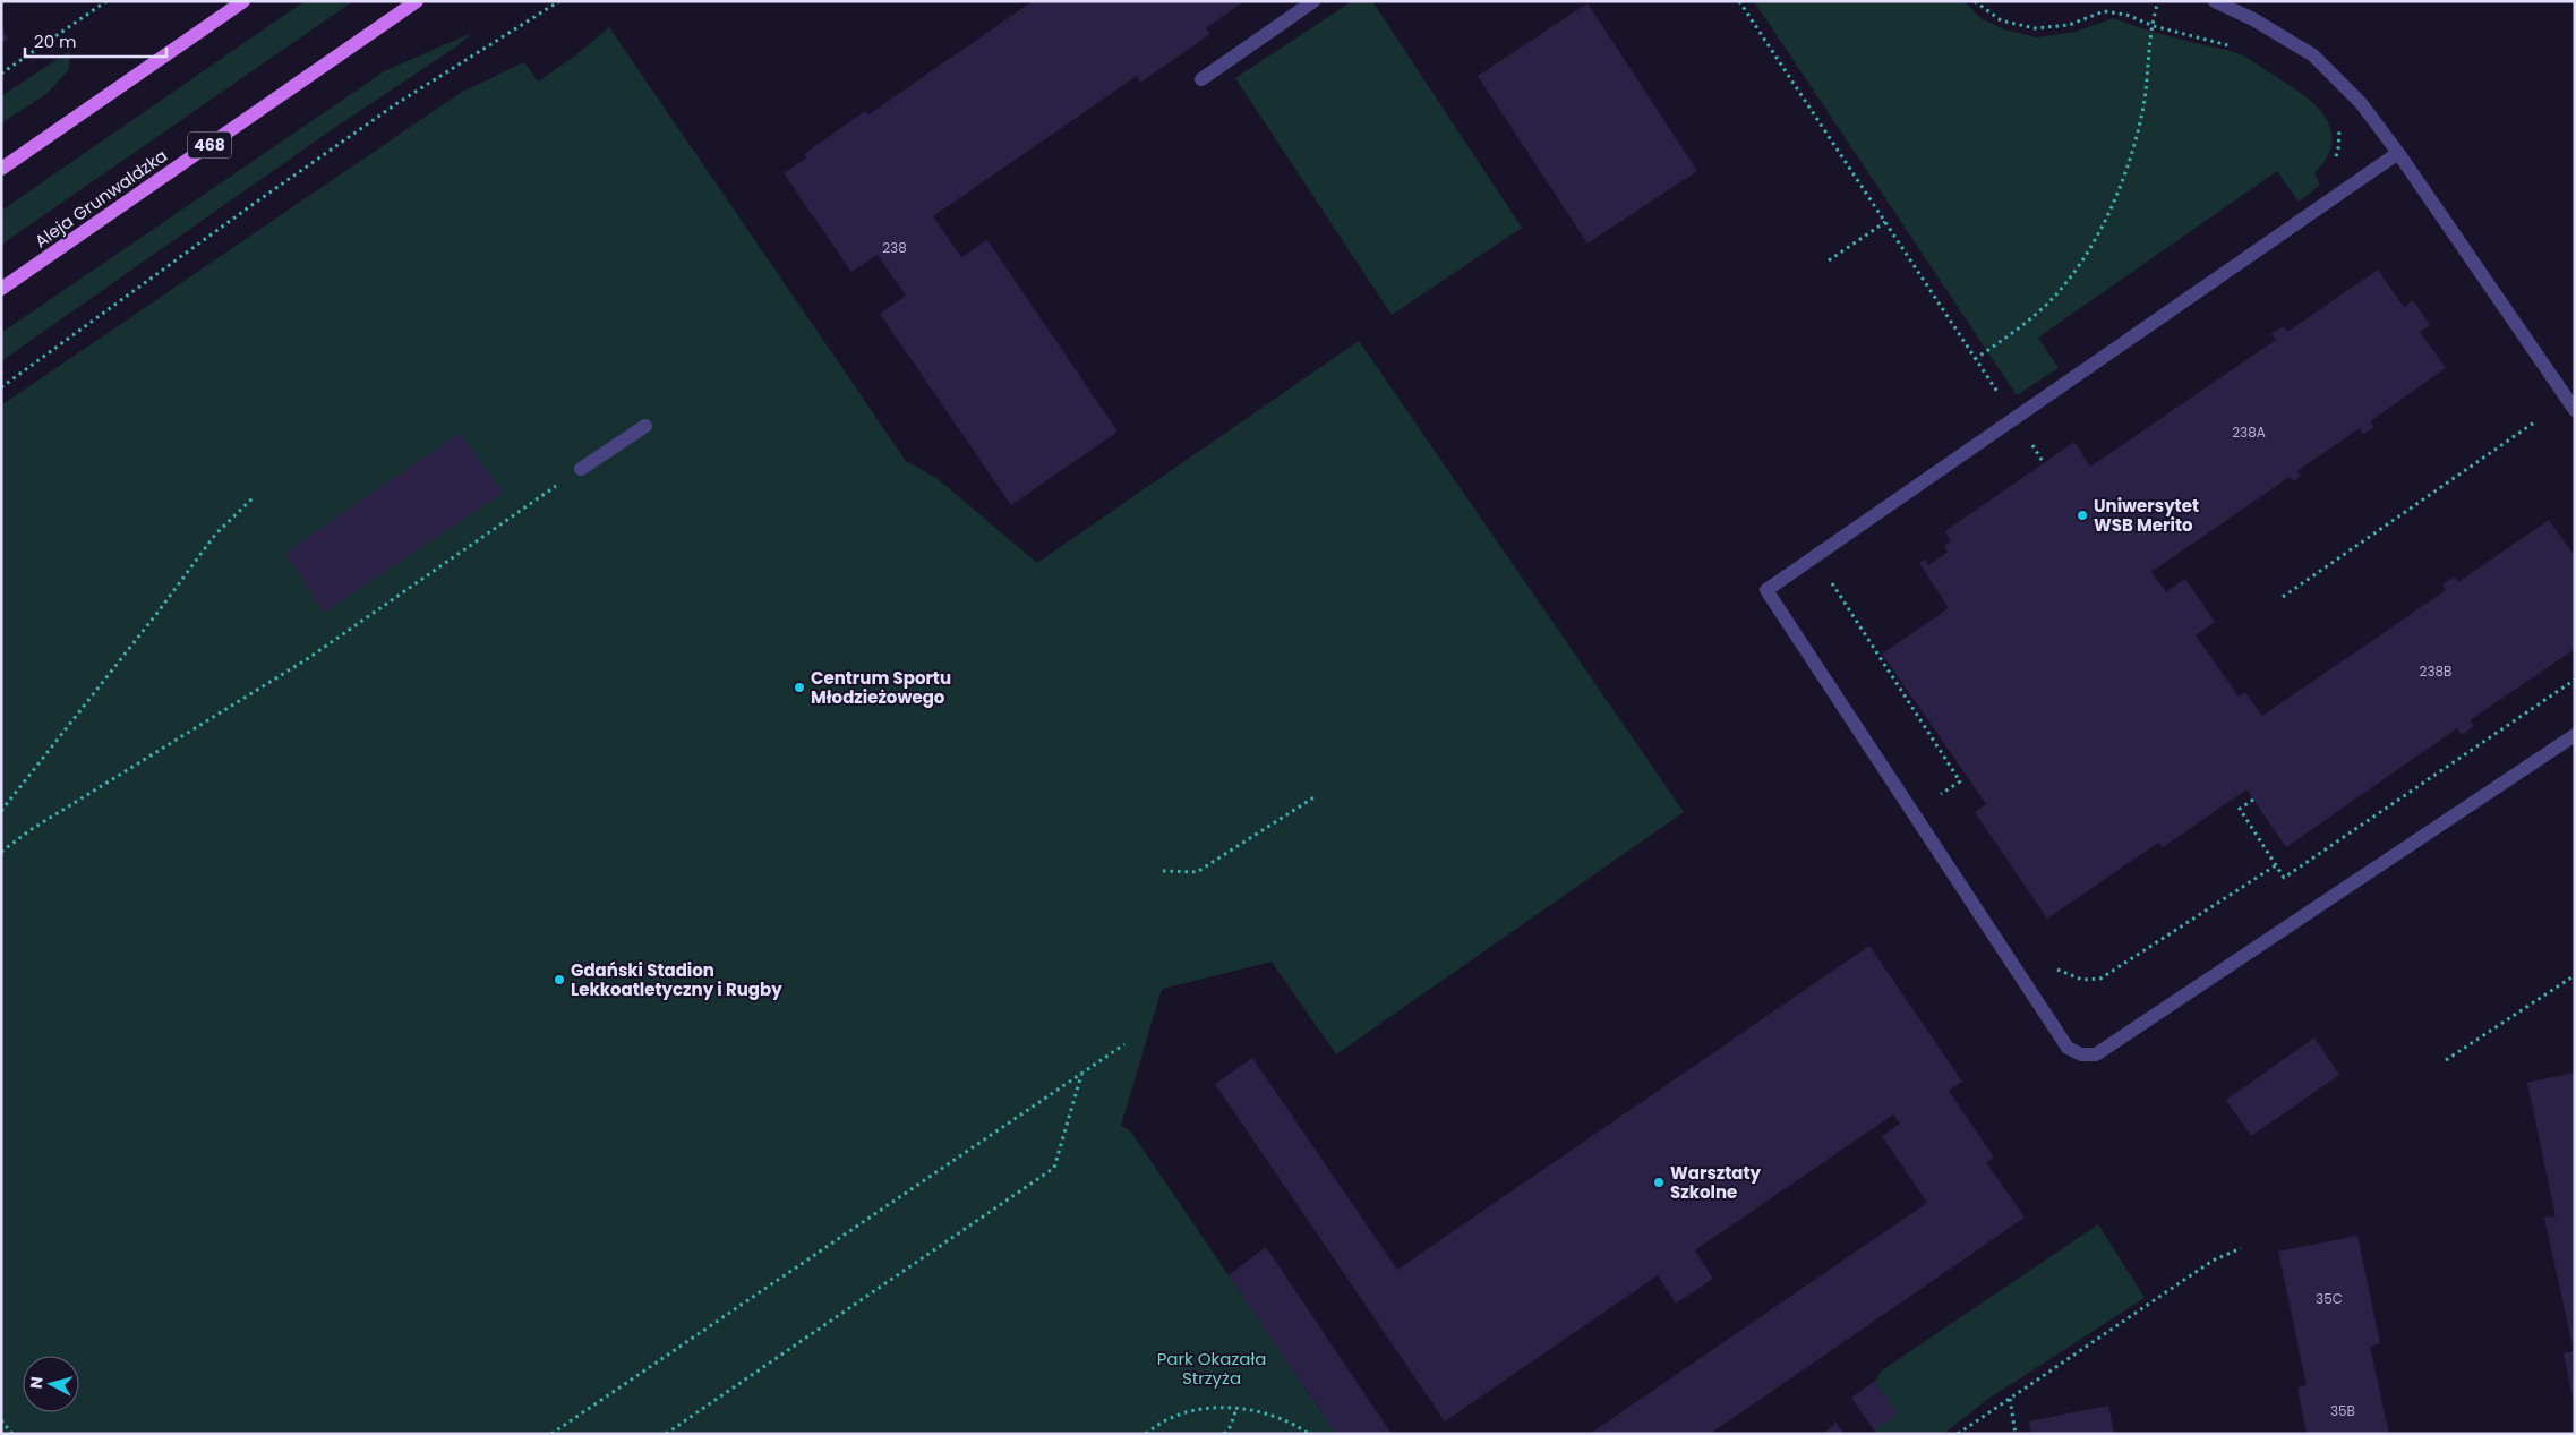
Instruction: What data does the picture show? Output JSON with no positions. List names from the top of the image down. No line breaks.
{"streets":{"main road":["468","Aleja Grunwaldzka"]},"parks":["Park Okazała Strzyża"],"places":["Uniwersytet WSB Merito","Centrum Sportu Młodzieżowego","Gdański Stadion Lekkoatletyczny i Rugby","Warsztaty Szkolne"],"house_numbers":["238","238A","238B","35C","35B"],"scale_bar":"20 m","north":"left"}
